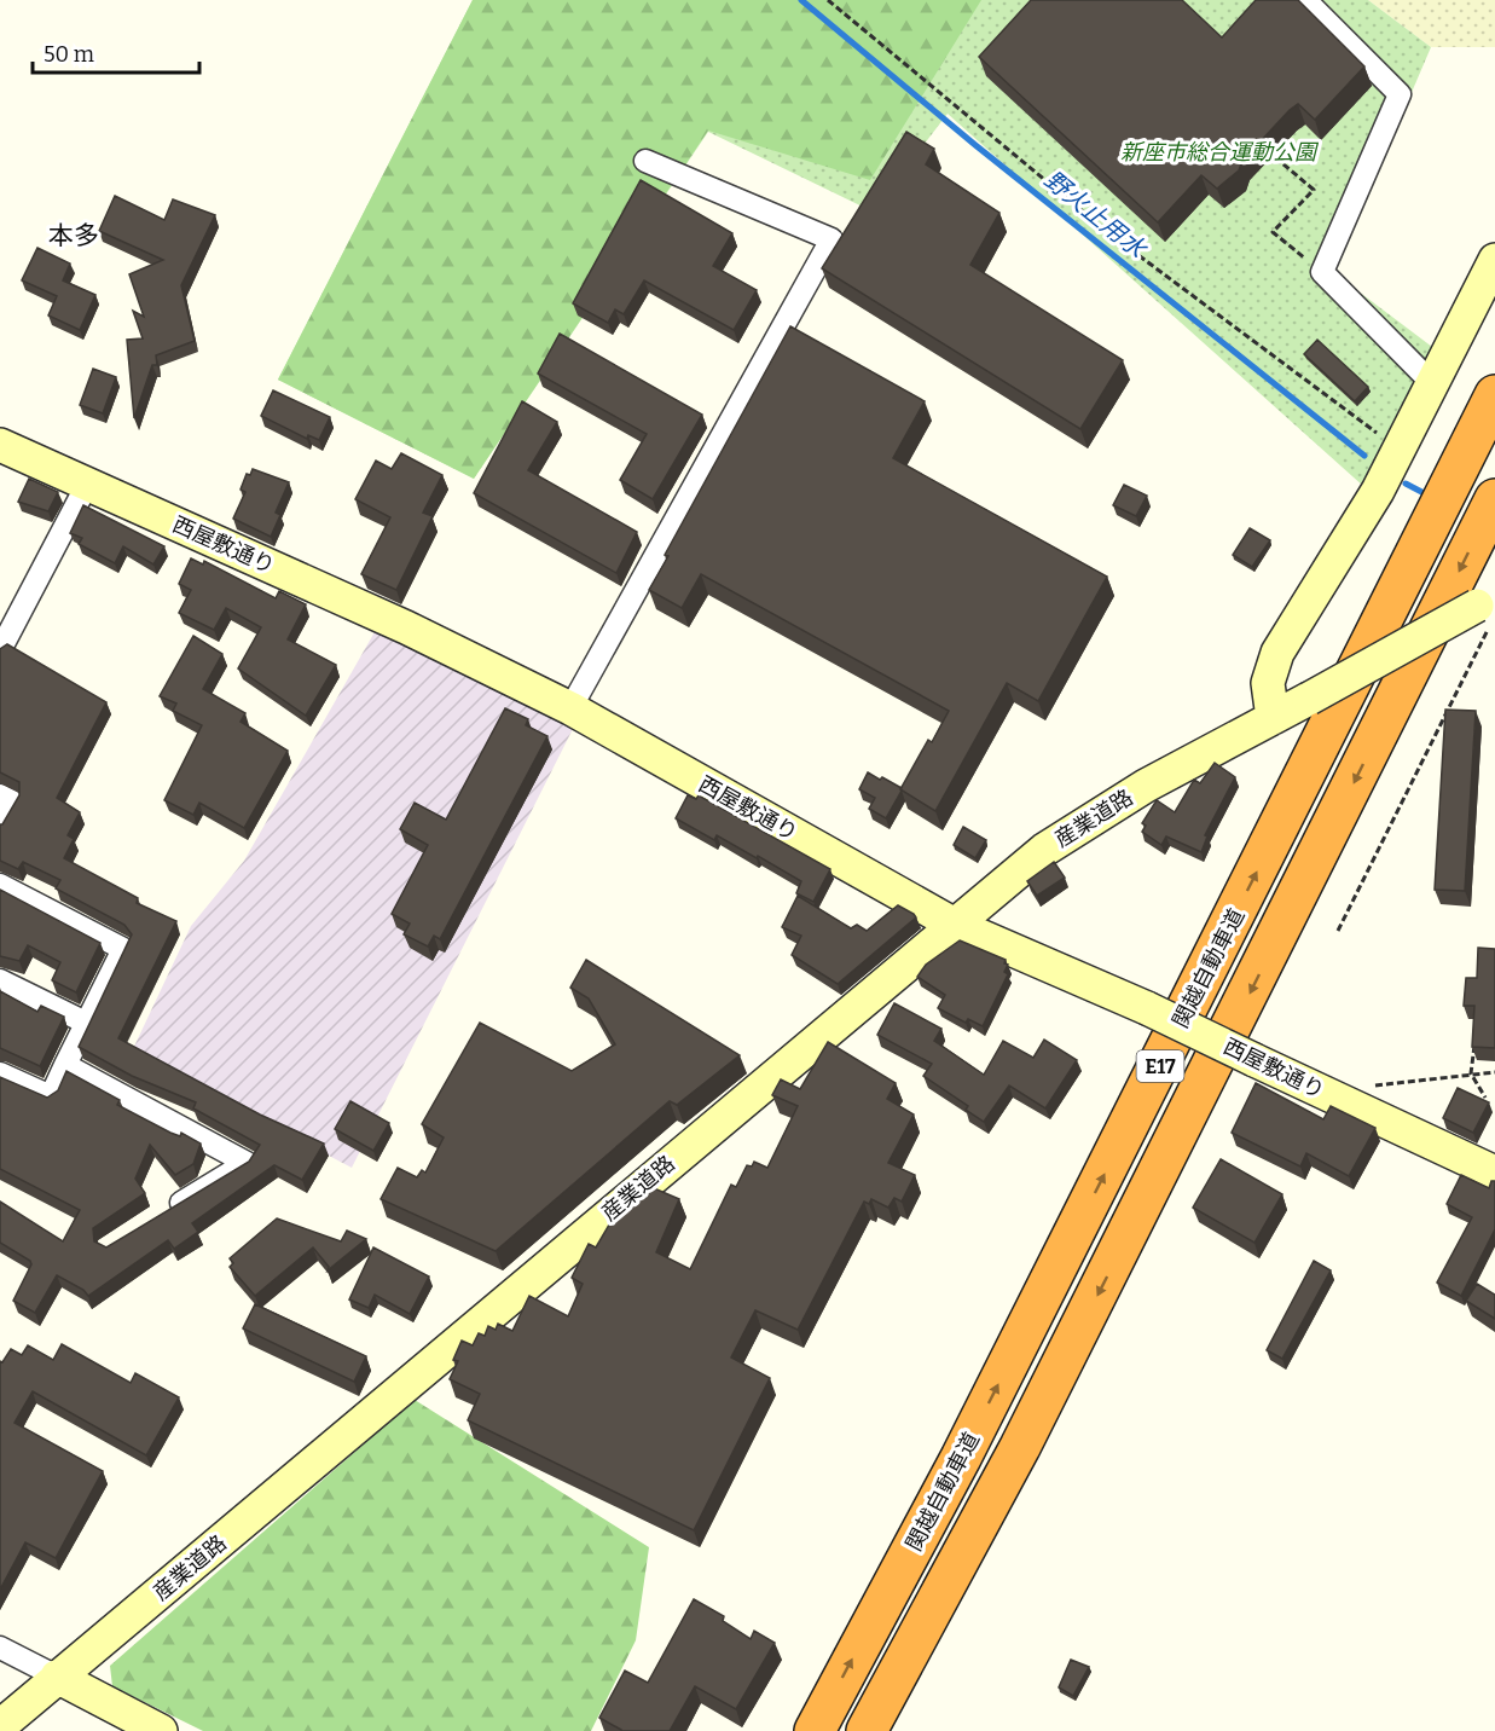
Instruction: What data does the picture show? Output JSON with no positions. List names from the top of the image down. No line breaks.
{"streets":{"highway":["関越自動車道","E17"],"street":["西屋敷通り","産業道路"]},"crossings":[["西屋敷通り","産業道路"]],"districts":["本多"],"water":["野火止用水"],"parks":["新座市総合運動公園"],"scale_bar":"50 m"}
